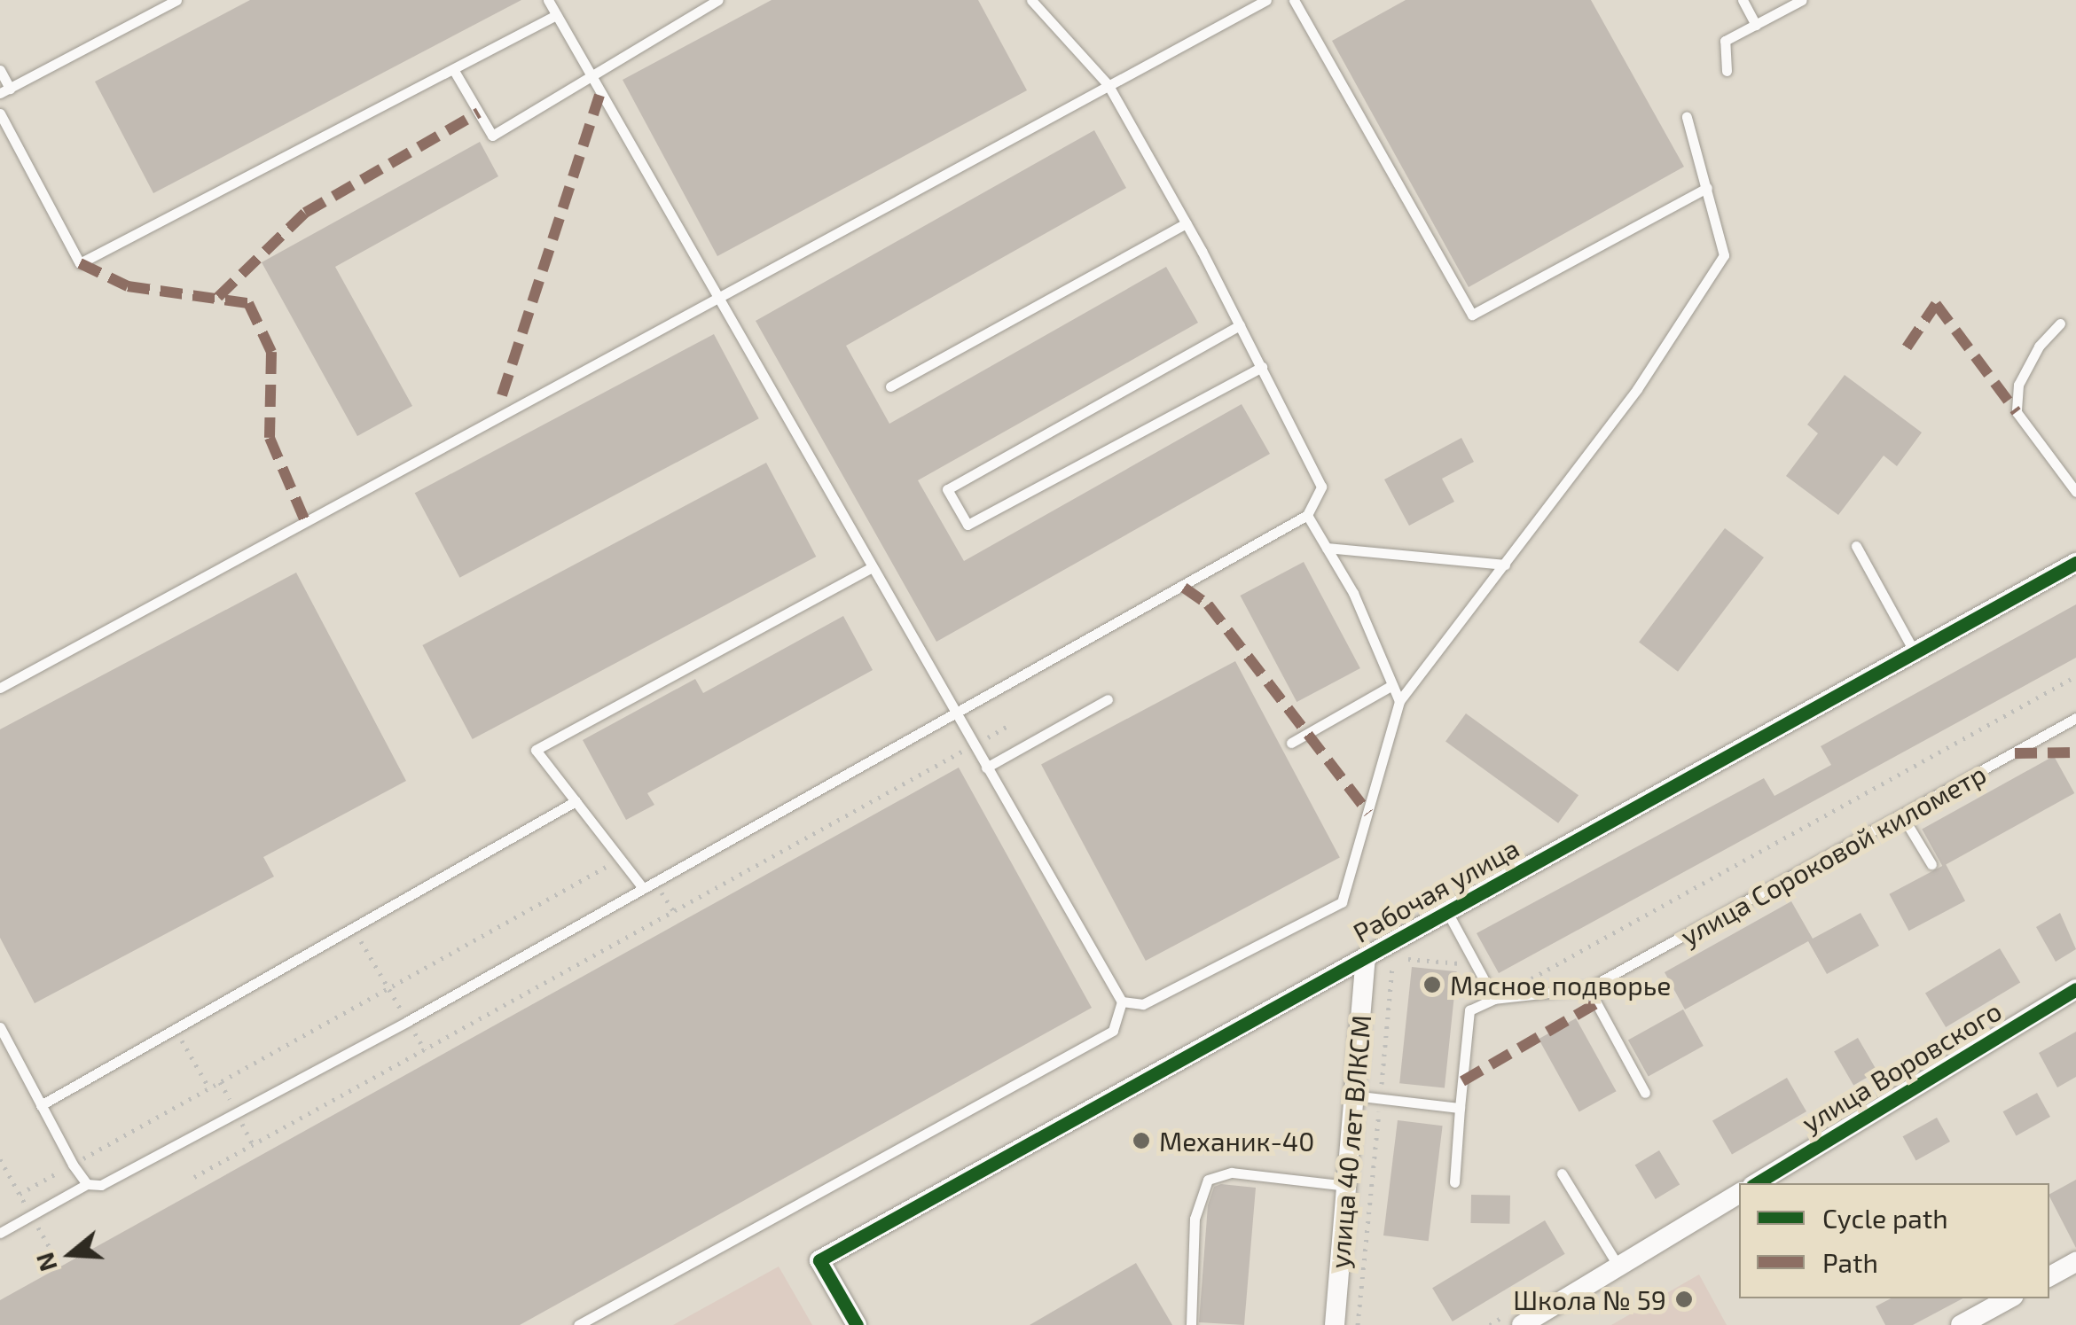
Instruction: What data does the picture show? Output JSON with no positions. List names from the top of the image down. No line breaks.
{"streets":{"street":["Рабочая улица","улица Воровского","улица 40 лет ВЛКСМ"],"lane":["улица Сороковой километр"]},"crossings":[["Рабочая улица","улица 40 лет ВЛКСМ"]],"places":["Мясное подворье","Механик-40","Школа № 59"],"legend":["Cycle path","Path"],"north":"left"}
